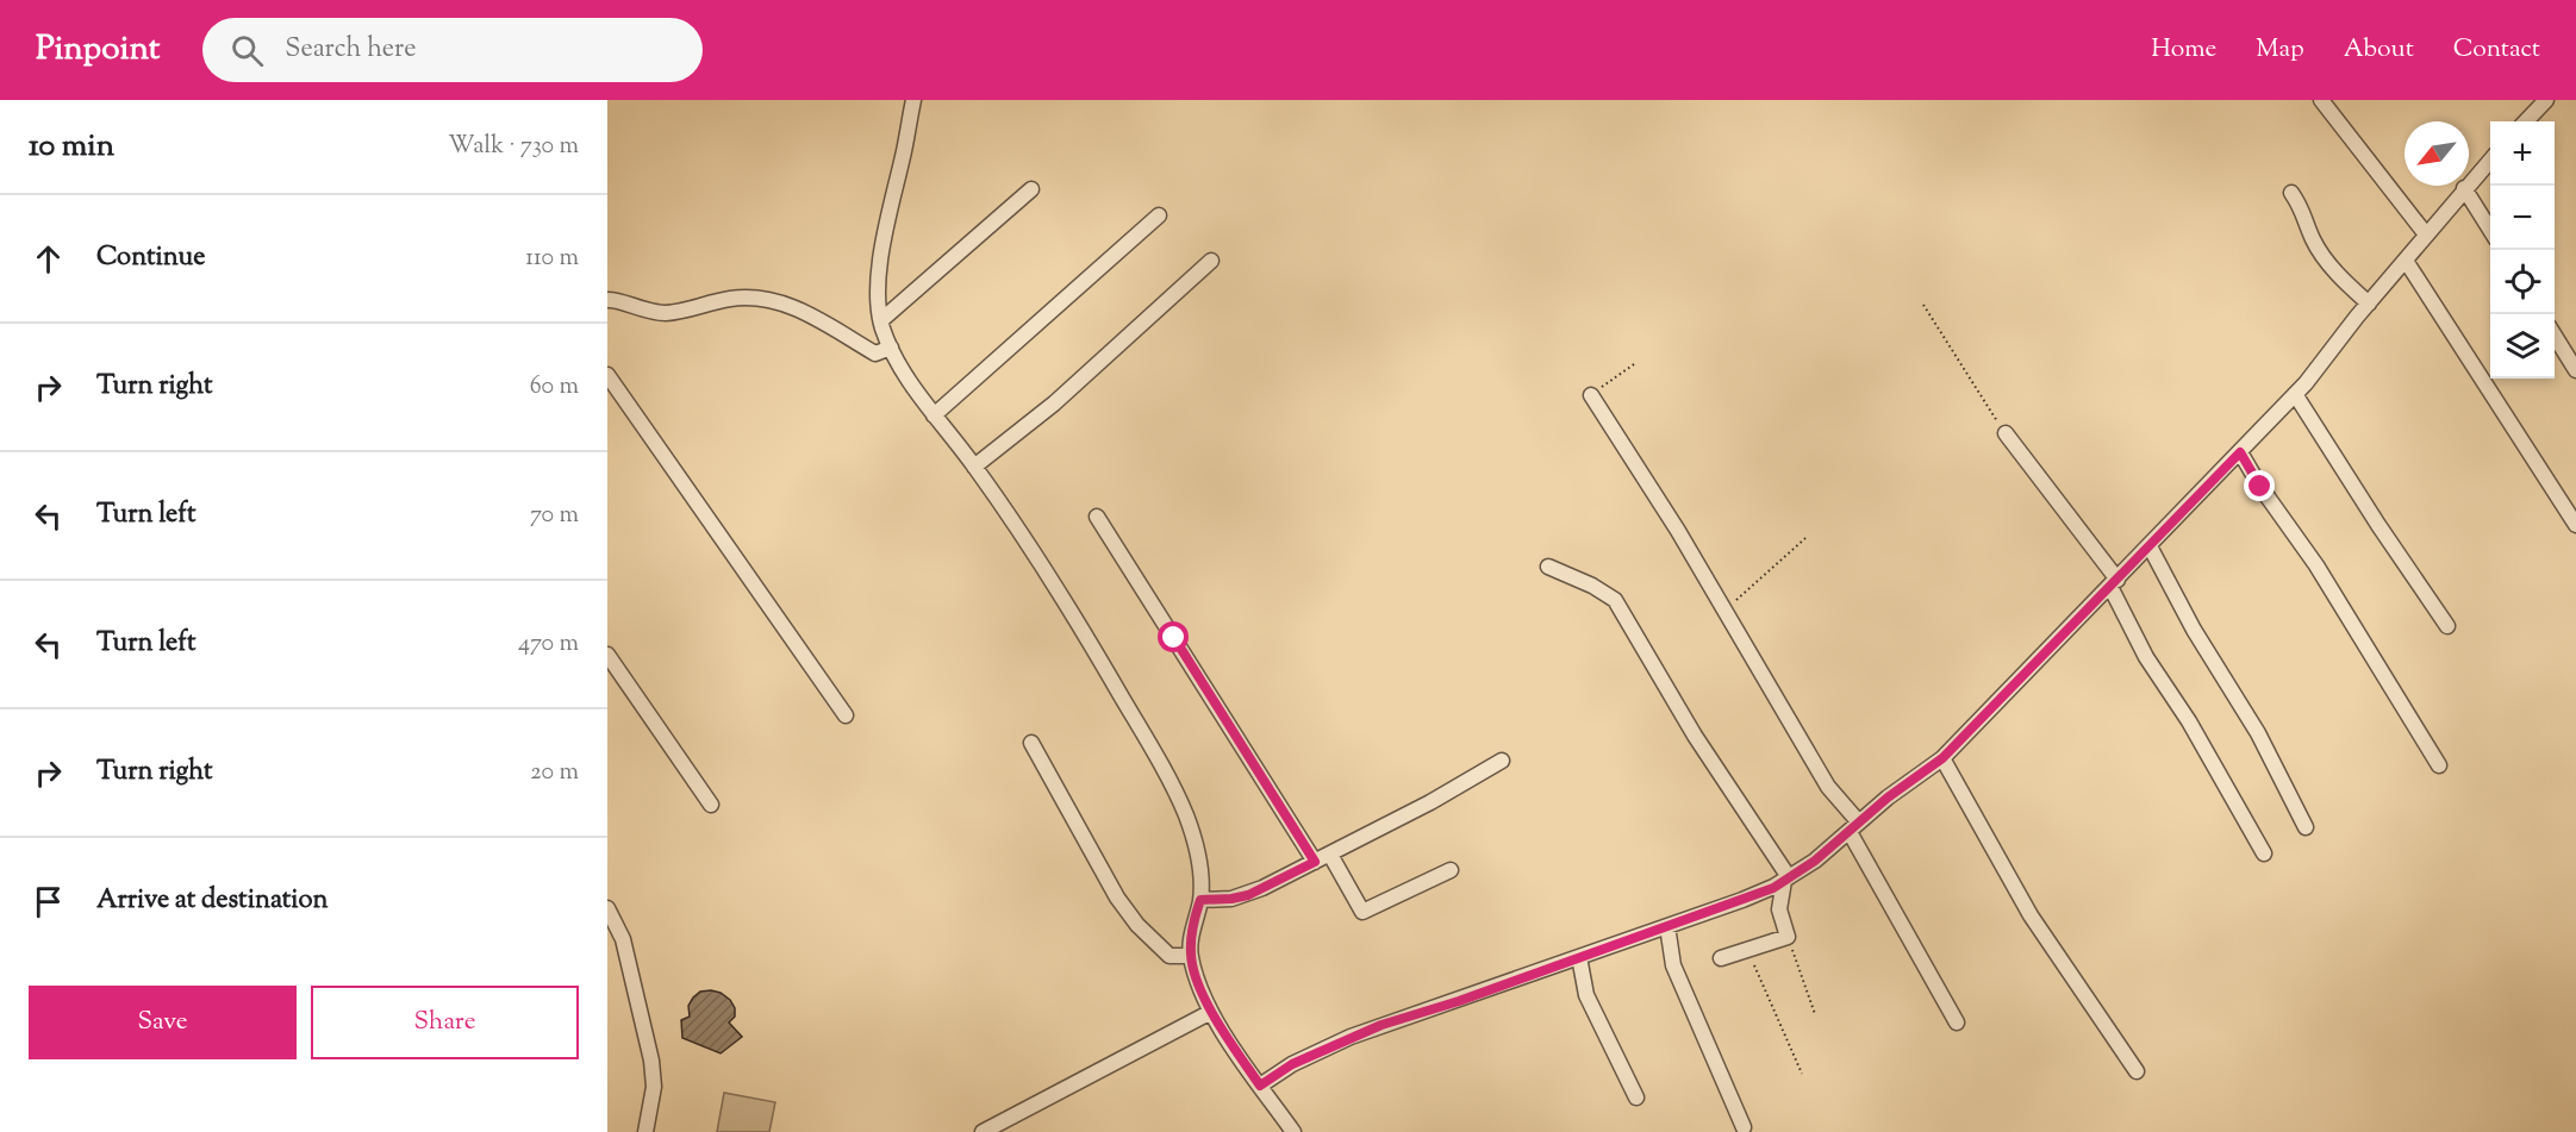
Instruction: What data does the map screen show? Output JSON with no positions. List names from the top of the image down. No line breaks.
{"north":"bottom left","page":{"header":"Pinpoint","search":"Search here","nav":["Home","Map","About","Contact"],"heading":["10 min","Walk · 730 m"],"map_buttons":["+","−"],"list":[["Continue","110 m"],["Turn right","60 m"],["Turn left","70 m"],["Turn left","470 m"],["Turn right","20 m"],"Arrive at destination"],"buttons":["Save","Share"]}}
